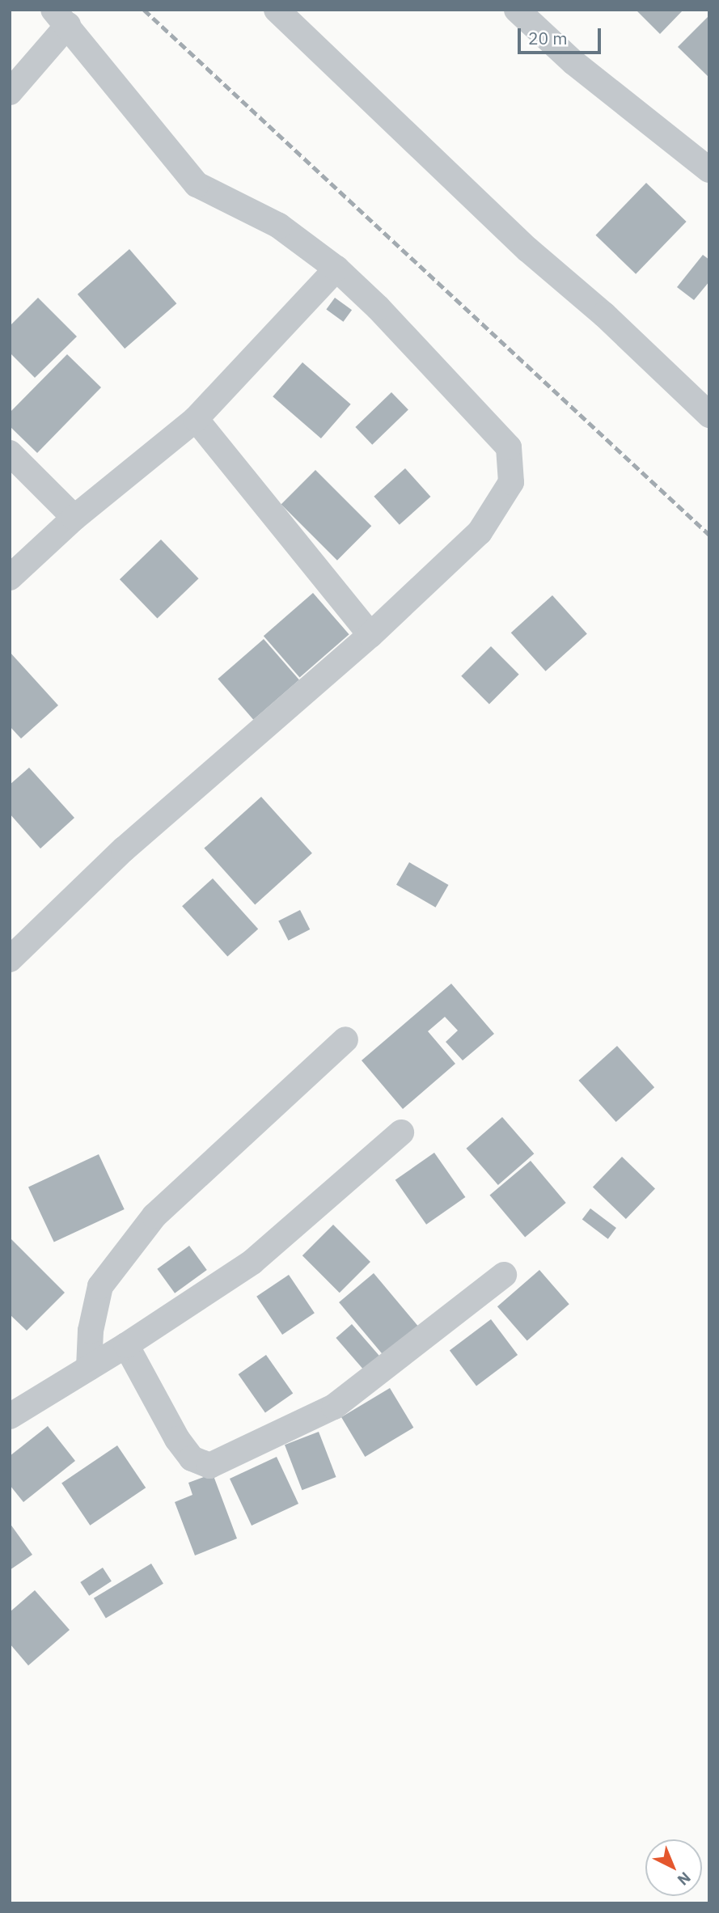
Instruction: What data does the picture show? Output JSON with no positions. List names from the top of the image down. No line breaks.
{"scale_bar":"20 m","north":"bottom right"}
